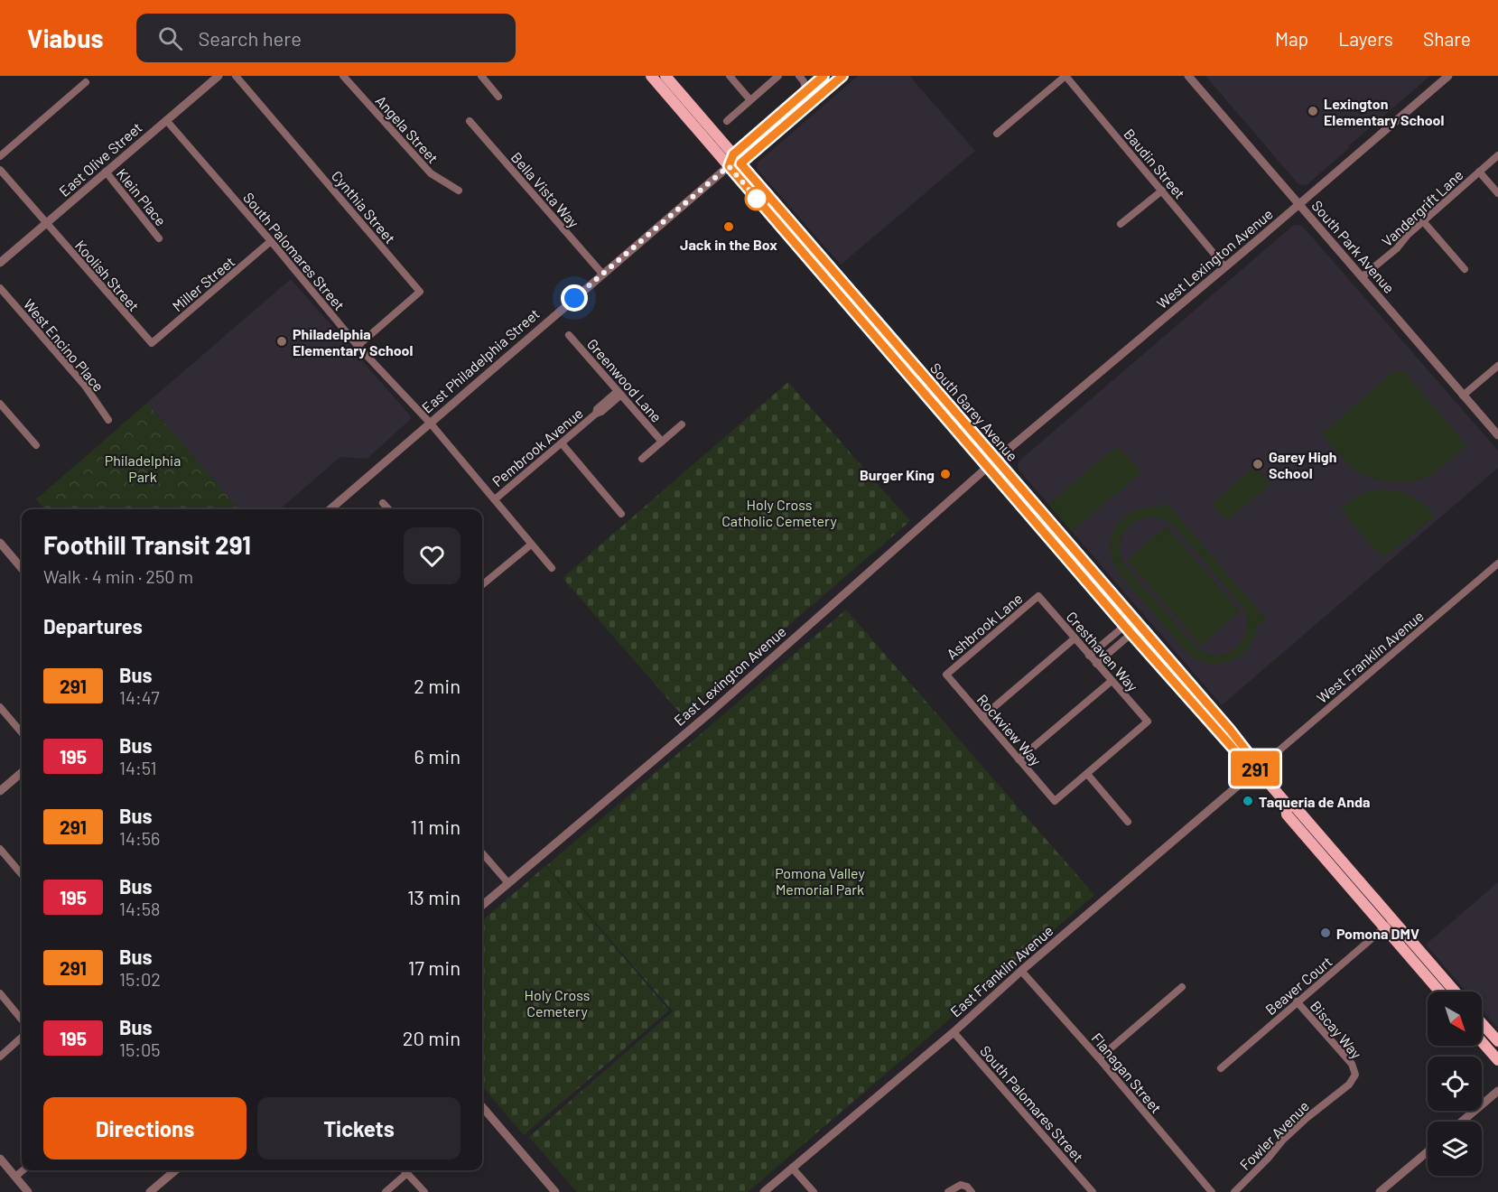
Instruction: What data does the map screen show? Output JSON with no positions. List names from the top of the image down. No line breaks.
{"streets":{"main road":["South Garey Avenue"],"street":["Angela Street","East Olive Street","Baudin Street","Bella Vista Way","Klein Place","Cynthia Street","Vandergrift Lane","South Park Avenue","South Palomares Street","West Lexington Avenue","Koolish Street","Miller Street","West Encino Place","East Philadelphia Street","Greenwood Lane","Pembrook Avenue","Ashbrook Lane","Cresthaven Way","West Franklin Avenue","East Lexington Avenue","Rockview Way","East Franklin Avenue","Beaver Court","Biscay Way","Flanagan Street","Fowler Avenue"]},"crossings":[["East Olive Street","Klein Place"],["East Olive Street","South Palomares Street"],["East Olive Street","Koolish Street"],["Baudin Street","West Lexington Avenue"],["Bella Vista Way","East Philadelphia Street"],["Cynthia Street","South Palomares Street"],["Vandergrift Lane","South Park Avenue"],["South Park Avenue","West Lexington Avenue"],["South Palomares Street","Miller Street"],["South Palomares Street","East Philadelphia Street"],["South Palomares Street","Pembrook Avenue"],["South Palomares Street","East Franklin Avenue"],["West Lexington Avenue","South Garey Avenue"],["West Lexington Avenue","East Lexington Avenue"],["Koolish Street","Miller Street"],["East Philadelphia Street","South Garey Avenue"],["Greenwood Lane","Pembrook Avenue"],["South Garey Avenue","West Franklin Avenue"],["South Garey Avenue","East Lexington Avenue"],["South Garey Avenue","East Franklin Avenue"],["South Garey Avenue","Beaver Court"],["Ashbrook Lane","Cresthaven Way"],["Ashbrook Lane","Rockview Way"],["Cresthaven Way","Rockview Way"],["West Franklin Avenue","East Franklin Avenue"],["East Franklin Avenue","Flanagan Street"],["Beaver Court","Biscay Way"],["Biscay Way","Fowler Avenue"]],"parks":["Philadelphia Park","Holy Cross Catholic Cemetery","Pomona Valley Memorial Park","Holy Cross Cemetery"],"places":["Lexington Elementary School","Jack in the Box","Philadelphia Elementary School","Garey High School","Burger King","Taqueria de Anda","Pomona DMV"],"lines":["bus line 291"],"north":"bottom right","page":{"header":"Viabus","search":"Search here","nav":["Map","Layers","Share"],"on_map":"291","heading":[["Foothill Transit 291","Walk · 4 min · 250 m"],"Departures"],"list":[{"mark":"291","name":"Bus","note":"14:47","value":"2 min"},{"mark":"195","name":"Bus","note":"14:51","value":"6 min"},{"mark":"291","name":"Bus","note":"14:56","value":"11 min"},{"mark":"195","name":"Bus","note":"14:58","value":"13 min"},{"mark":"291","name":"Bus","note":"15:02","value":"17 min"},{"mark":"195","name":"Bus","note":"15:05","value":"20 min"}],"buttons":["Directions","Tickets"]}}
